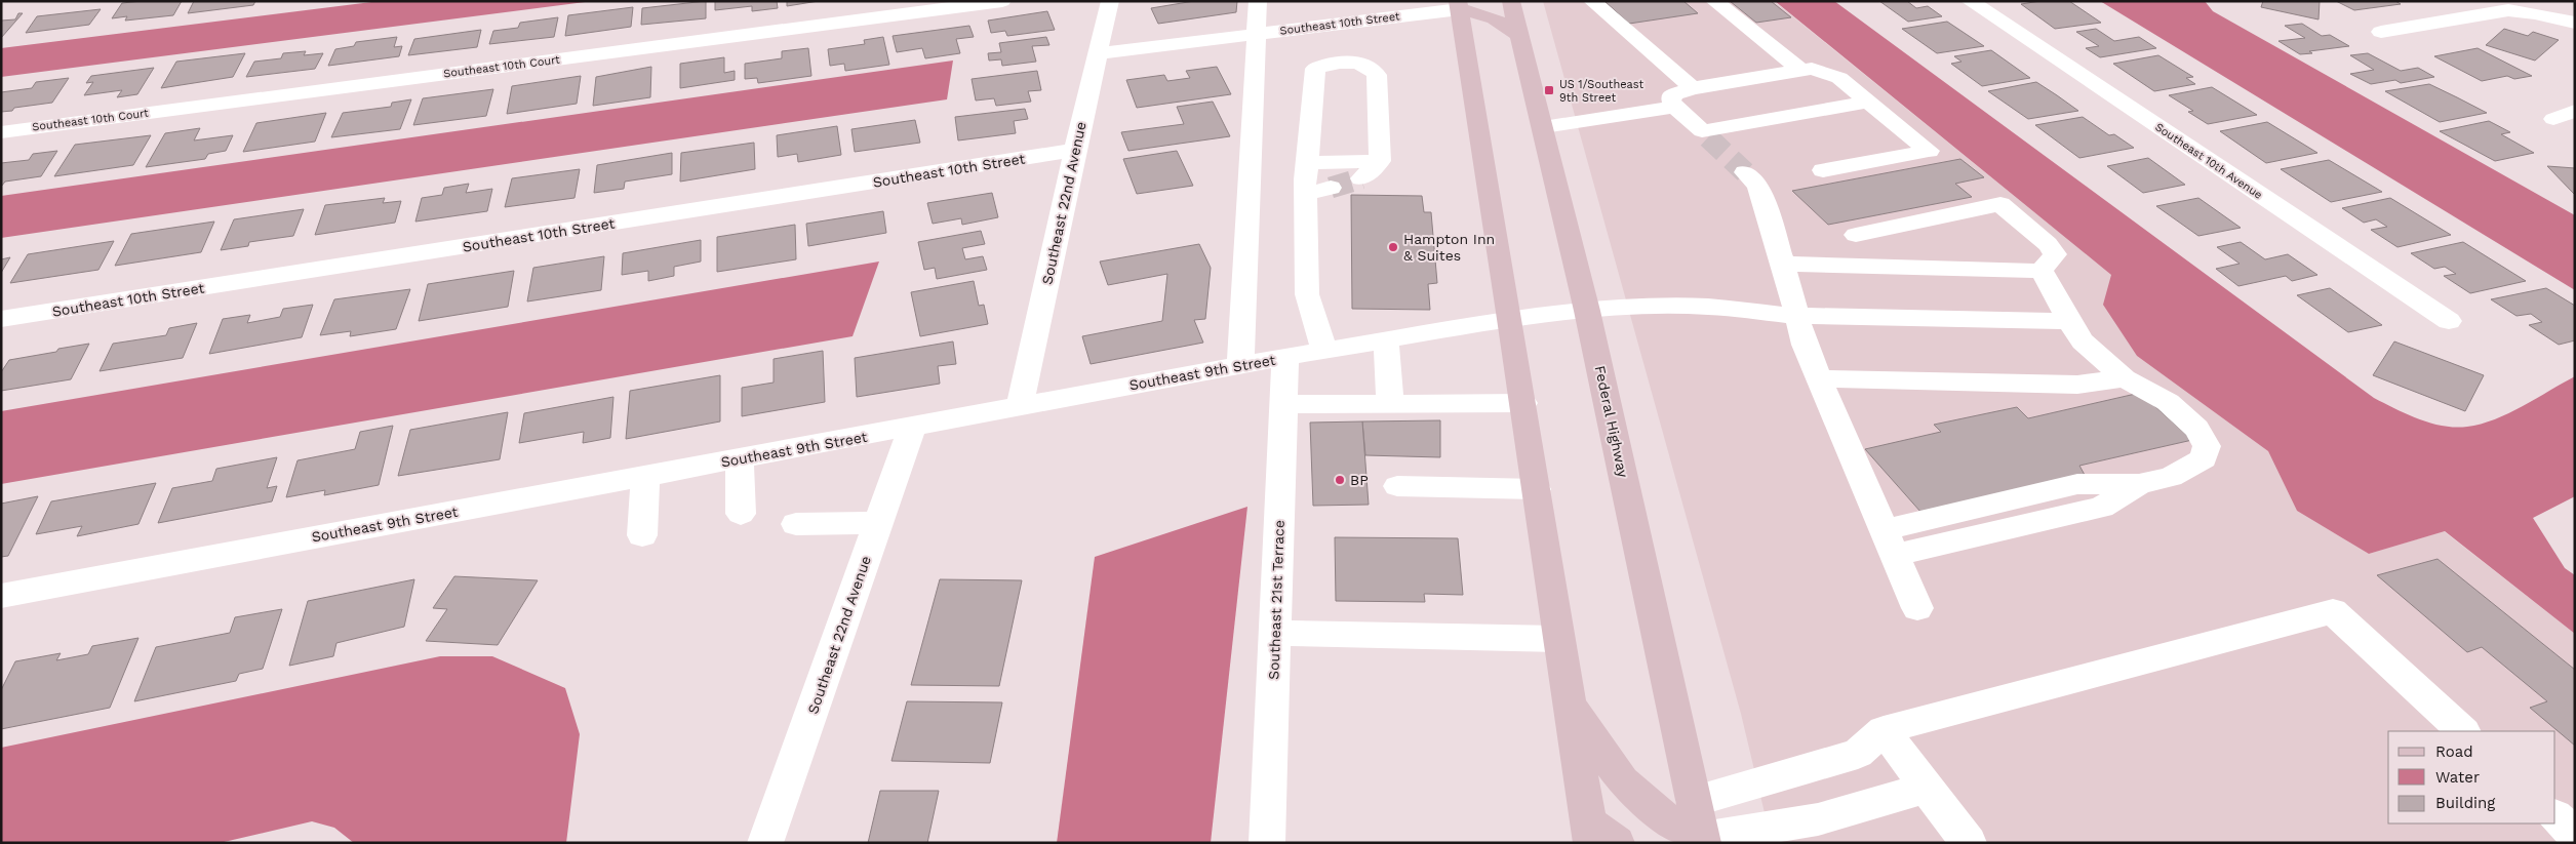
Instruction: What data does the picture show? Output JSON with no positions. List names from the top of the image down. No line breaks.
{"streets":{"main road":["Federal Highway"],"street":["Southeast 10th Street","Southeast 10th Court","Southeast 10th Avenue","Southeast 22nd Avenue","Southeast 9th Street","Southeast 21st Terrace"]},"crossings":[["Southeast 10th Street","Southeast 22nd Avenue"],["Southeast 22nd Avenue","Southeast 9th Street"],["Southeast 9th Street","Federal Highway"],["Southeast 9th Street","Southeast 21st Terrace"]],"places":{"transit":["US 1/Southeast 9th Street"],"other":["Hampton Inn & Suites","BP"]},"legend":["Road","Water","Building"]}
